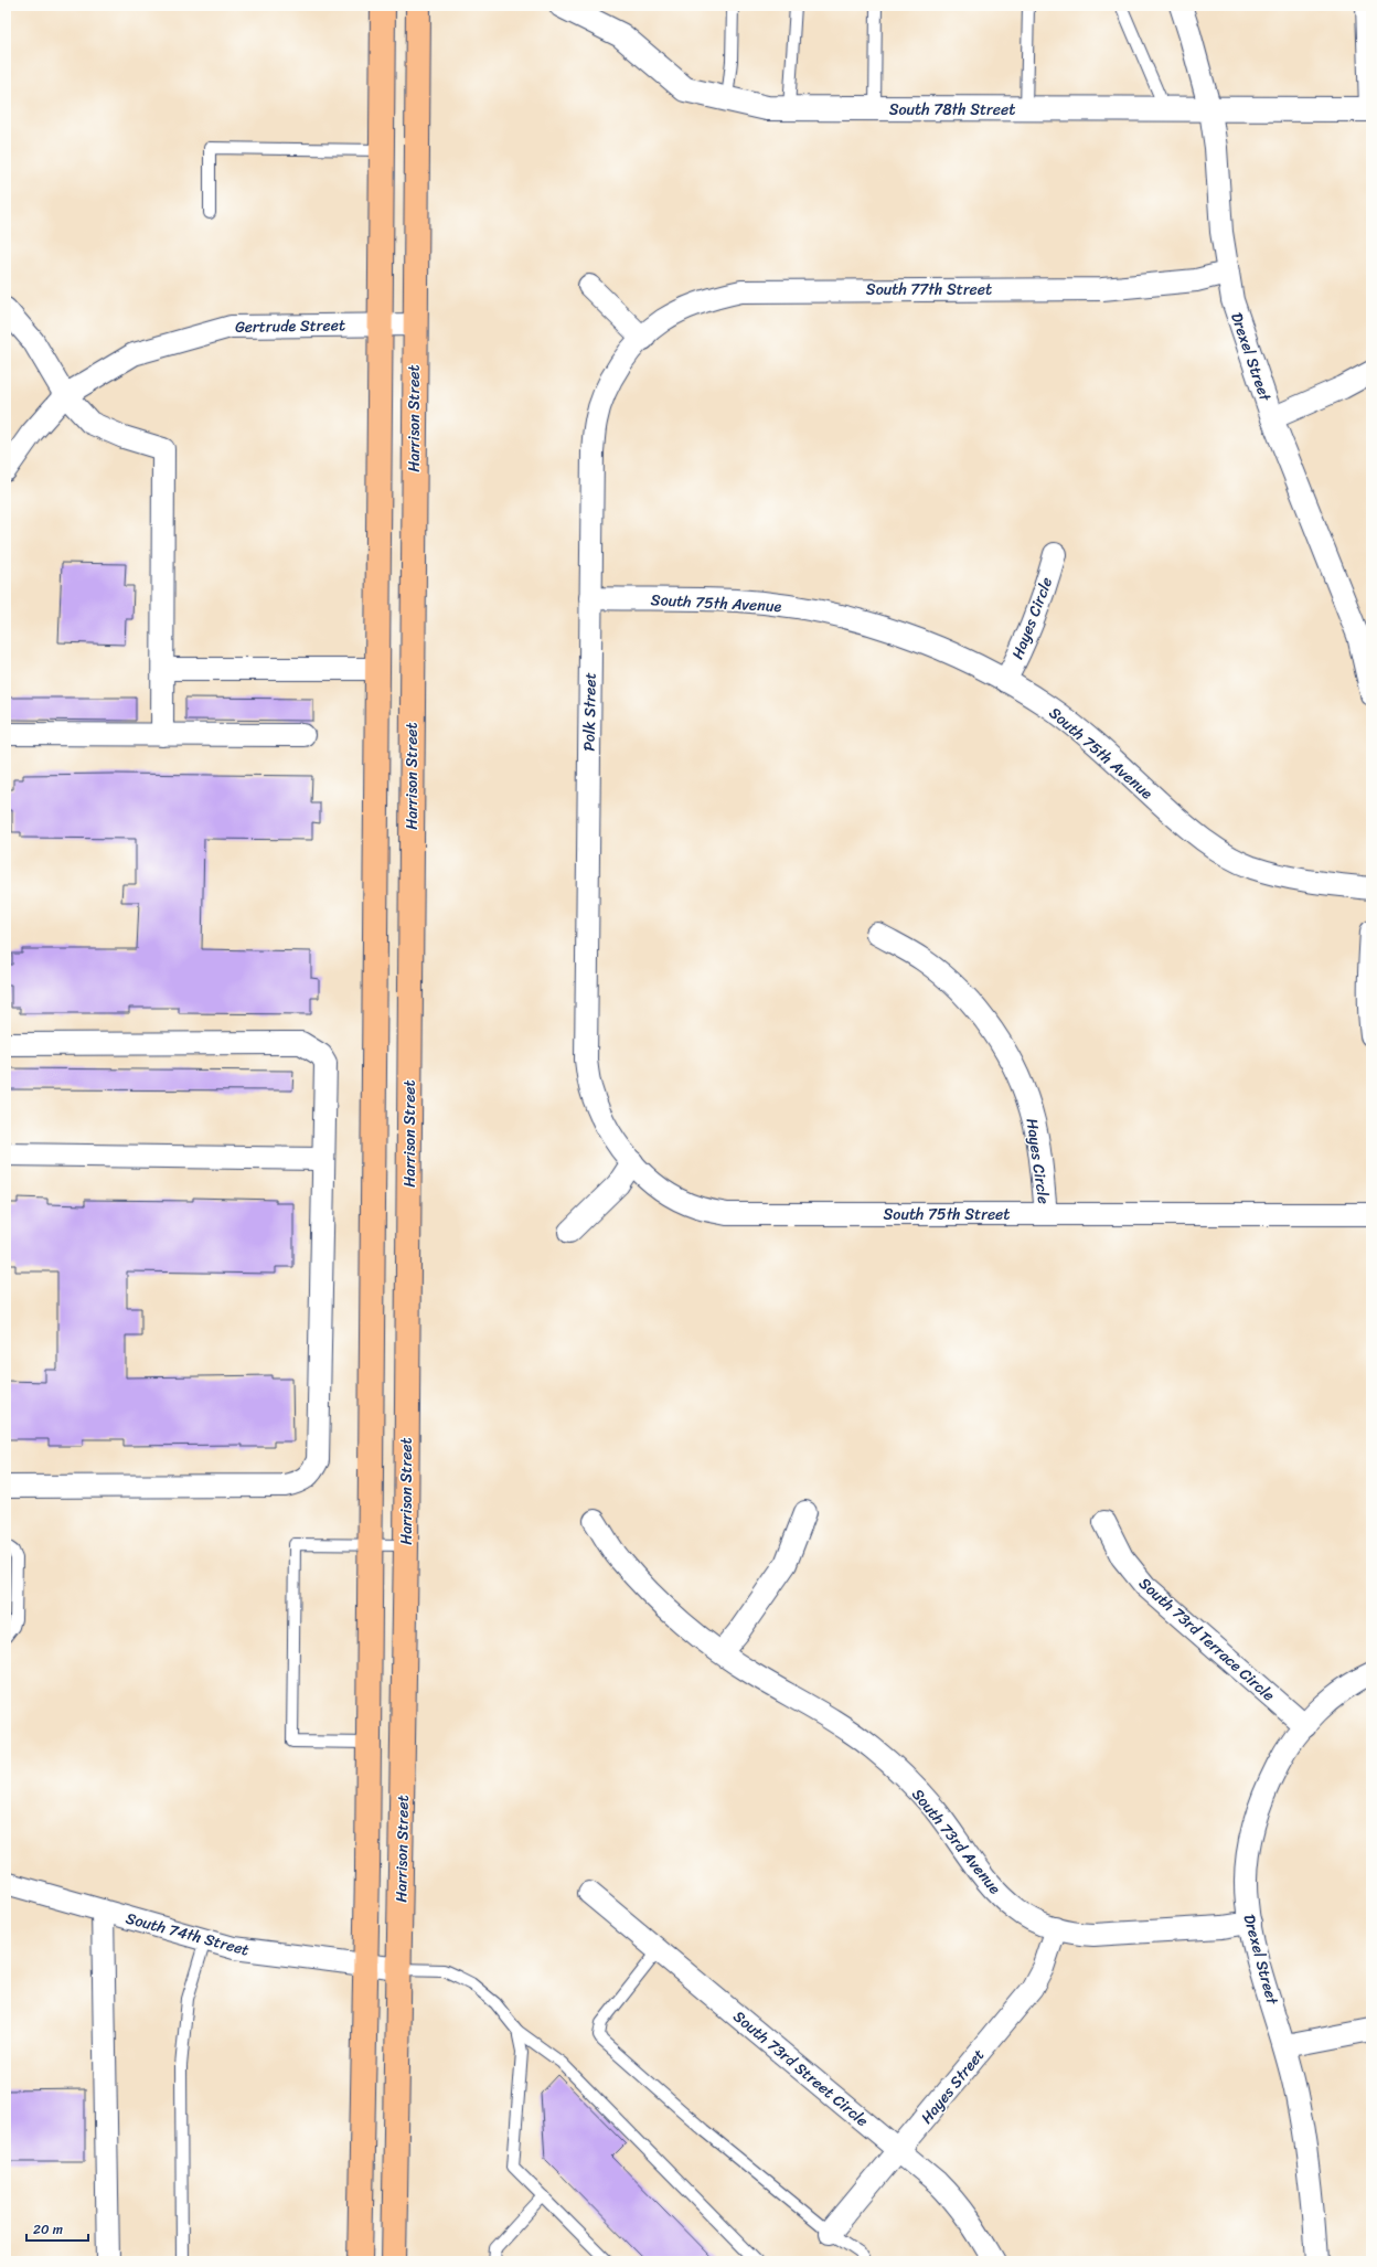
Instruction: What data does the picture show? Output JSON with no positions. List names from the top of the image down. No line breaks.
{"streets":{"main road":["Harrison Street"],"street":["South 78th Street","South 77th Street","Gertrude Street","Drexel Street","South 75th Avenue","Hayes Circle","Polk Street","South 75th Street","South 73rd Terrace Circle","South 73rd Avenue","South 74th Street","South 73rd Street Circle","Hayes Street"]},"crossings":[["South 78th Street","Drexel Street"],["South 77th Street","Drexel Street"],["South 77th Street","Polk Street"],["Gertrude Street","Harrison Street"],["Drexel Street","South 73rd Terrace Circle"],["Drexel Street","South 73rd Avenue"],["Harrison Street","South 74th Street"],["South 75th Avenue","Hayes Circle"],["South 75th Avenue","Polk Street"],["Hayes Circle","South 75th Street"],["Polk Street","South 75th Street"],["South 73rd Avenue","Hayes Street"],["South 73rd Street Circle","Hayes Street"]],"scale_bar":"20 m"}
